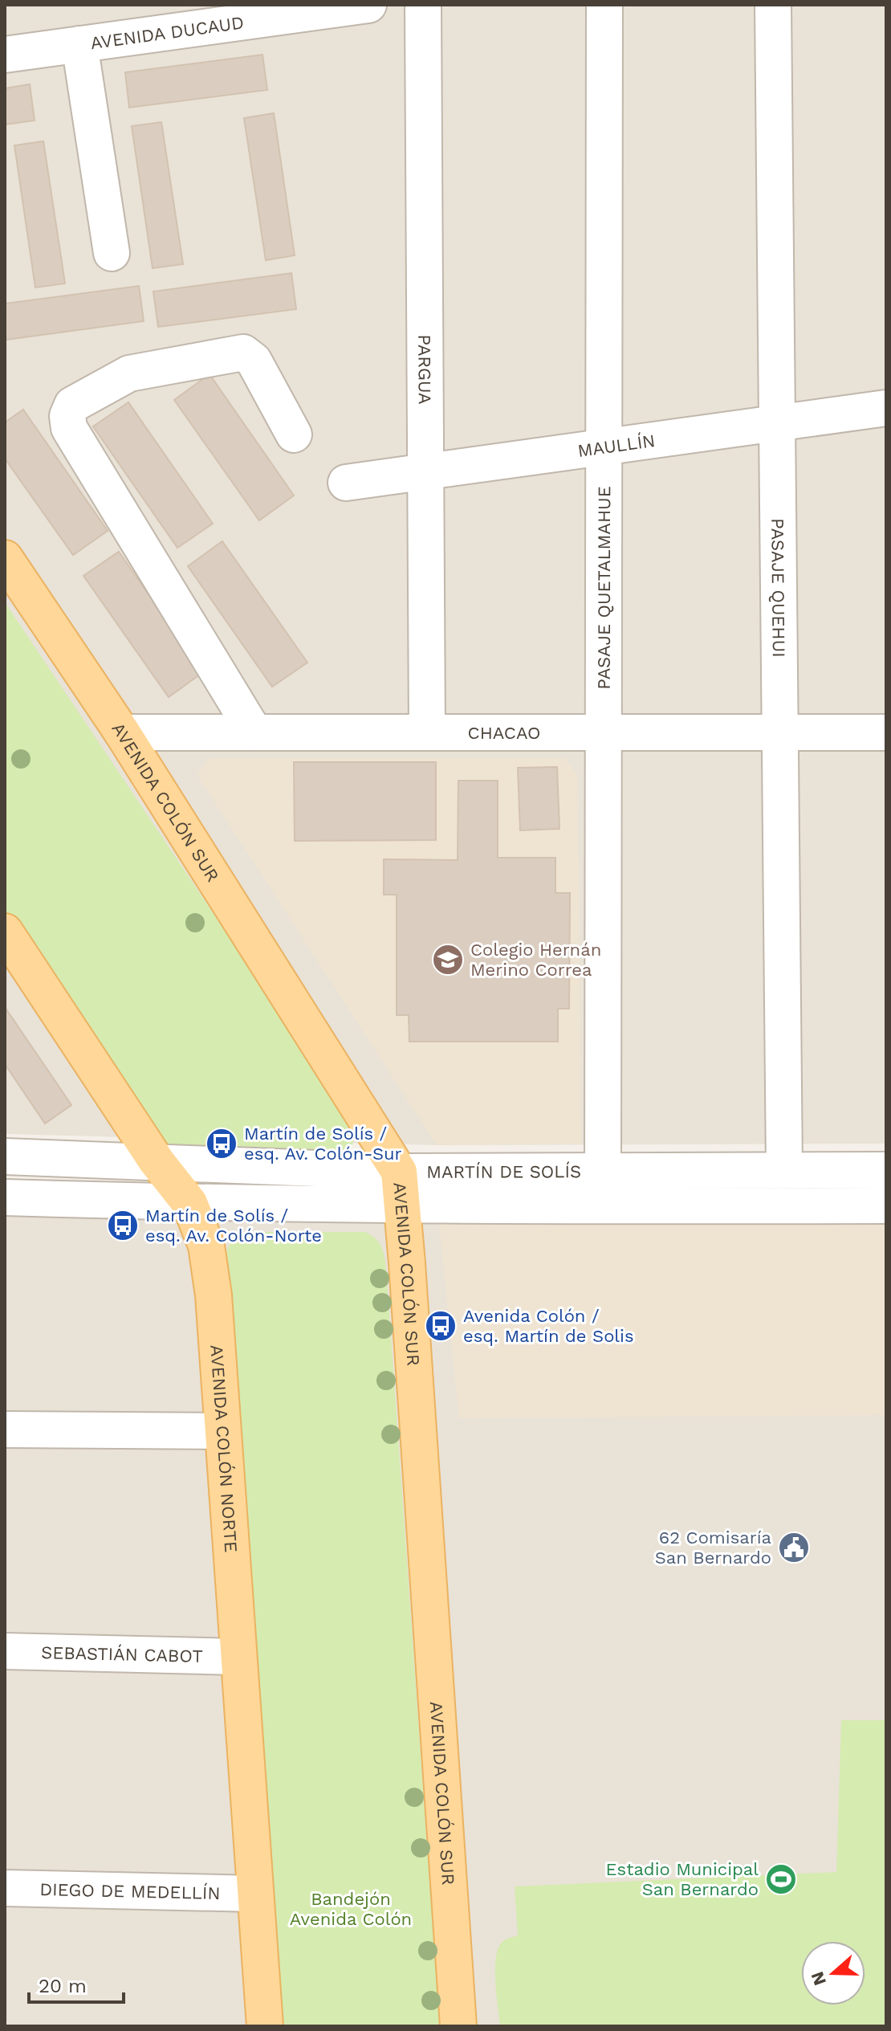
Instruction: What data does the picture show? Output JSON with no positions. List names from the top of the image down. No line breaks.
{"streets":{"main road":["AVENIDA COLÓN SUR","AVENIDA COLÓN NORTE"],"street":["AVENIDA DUCAUD","PARGUA","MAULLÍN","PASAJE QUETALMAHUE","PASAJE QUEHUI","CHACAO","MARTÍN DE SOLÍS","SEBASTIÁN CABOT","DIEGO DE MEDELLÍN"]},"crossings":[["PARGUA","MAULLÍN"],["PARGUA","CHACAO"],["MAULLÍN","PASAJE QUETALMAHUE"],["MAULLÍN","PASAJE QUEHUI"],["PASAJE QUETALMAHUE","CHACAO"],["PASAJE QUETALMAHUE","MARTÍN DE SOLÍS"],["PASAJE QUEHUI","CHACAO"],["PASAJE QUEHUI","MARTÍN DE SOLÍS"],["CHACAO","AVENIDA COLÓN SUR"],["AVENIDA COLÓN SUR","MARTÍN DE SOLÍS"],["MARTÍN DE SOLÍS","AVENIDA COLÓN NORTE"],["AVENIDA COLÓN NORTE","SEBASTIÁN CABOT"],["AVENIDA COLÓN NORTE","DIEGO DE MEDELLÍN"]],"parks":["Bandejón Avenida Colón"],"places":{"school or university":["Colegio Hernán Merino Correa"],"bus stop":["Martín de Solís / esq. Av. Colón-Sur","Martín de Solís / esq. Av. Colón-Norte","Avenida Colón / esq. Martín de Solis"],"public building":["62 Comisaría San Bernardo"],"sports":["Estadio Municipal San Bernardo"]},"scale_bar":"20 m","north":"left"}
